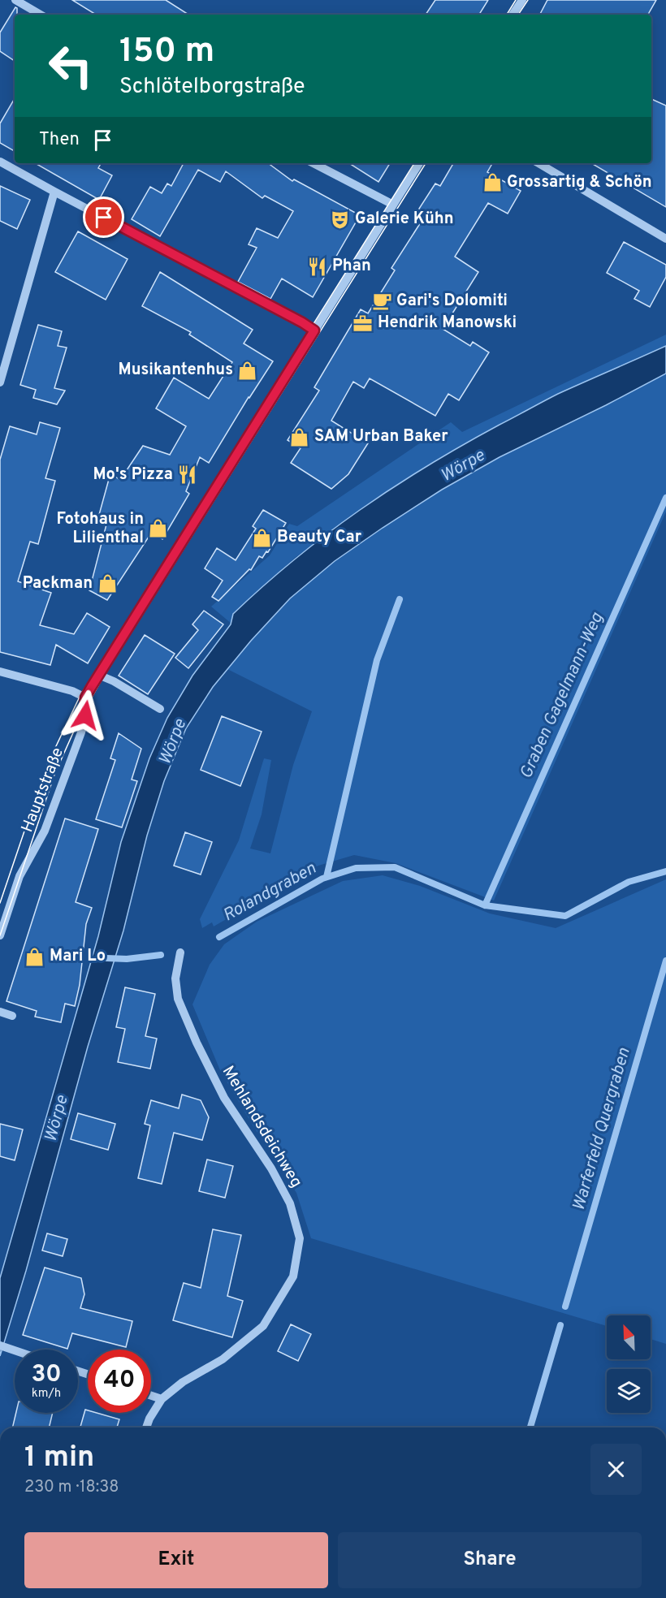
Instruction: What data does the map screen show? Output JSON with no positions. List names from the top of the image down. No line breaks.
{"streets":{"street":["Hauptstraße","Mehlandsdeichweg"]},"water":["Wörpe","Graben Gagelmann-Weg","Rolandgraben","Warferfeld Quergraben"],"places":{"shop":["Grossartig & Schön","Musikantenhus","SAM Urban Baker","Fotohaus in Lilienthal","Beauty Car","Packman","Mari Lo"],"theatre":["Galerie Kühn"],"restaurant":["Phan","Mo's Pizza"],"cafe":["Gari's Dolomiti"],"office":["Hendrik Manowski"]},"north":"top left","page":{"turn":["150 m","Schlötelborgstraße"],"then":"Then","speed":"30 km/h","limit":"40","heading":["1 min","230 m · 18:38"],"buttons":["Exit","Share"]}}
